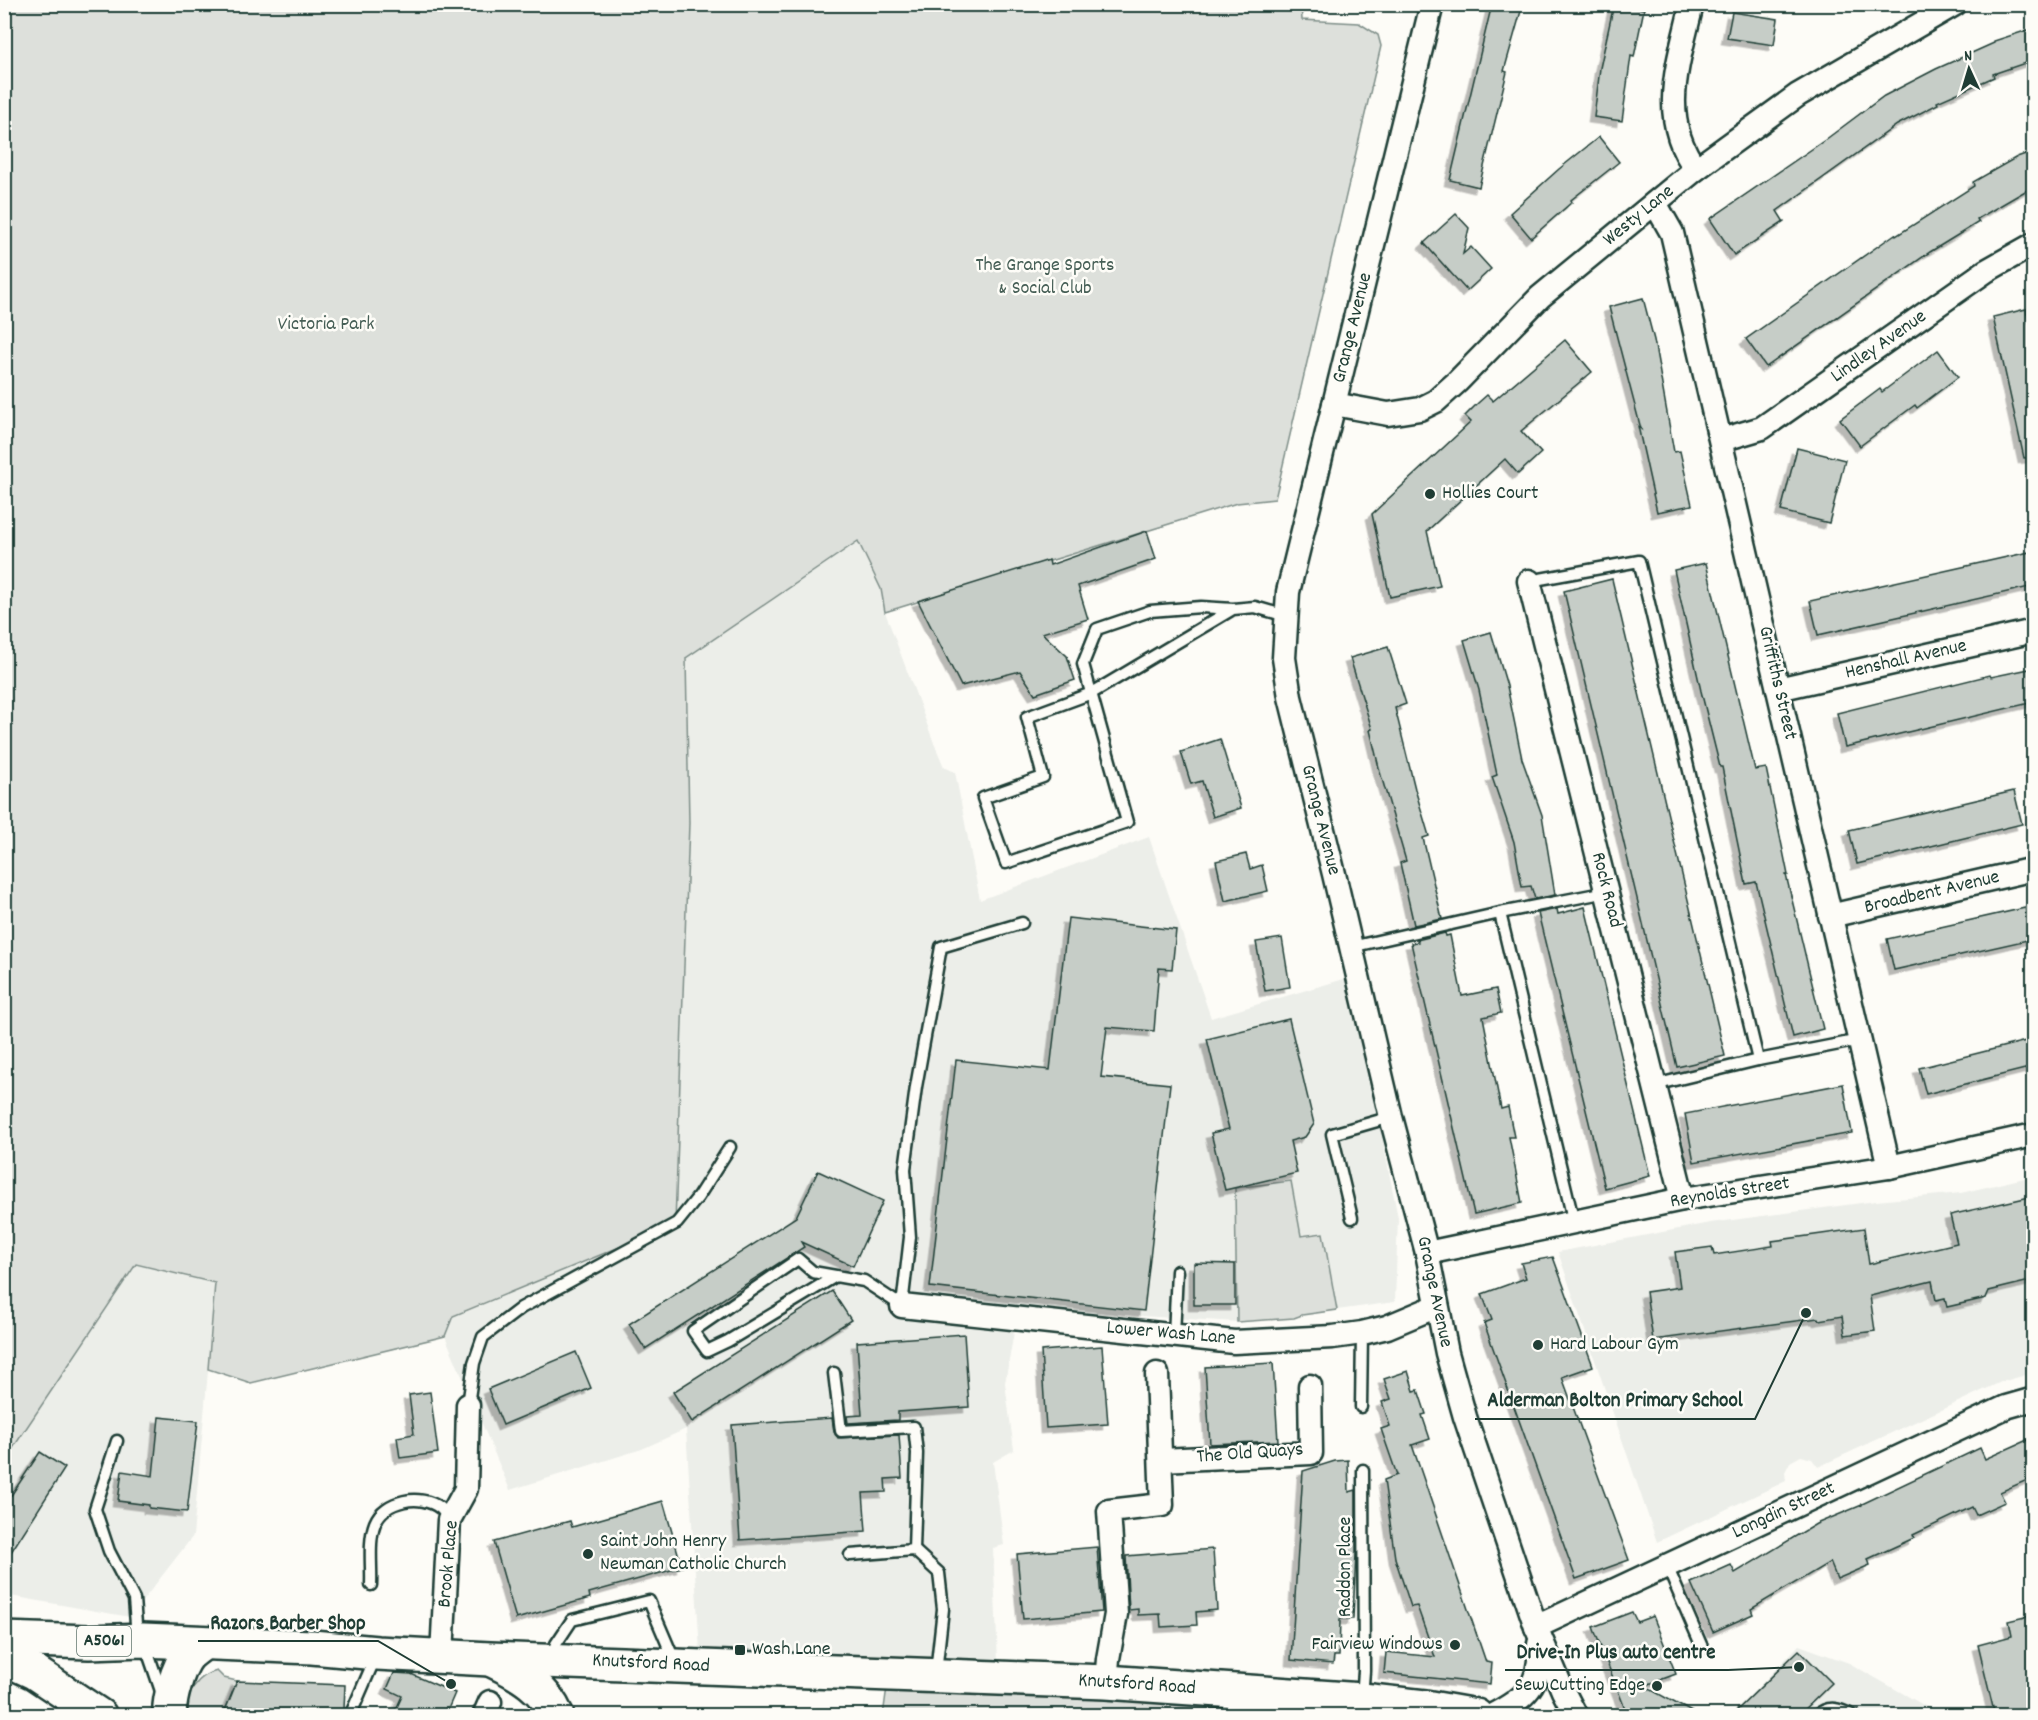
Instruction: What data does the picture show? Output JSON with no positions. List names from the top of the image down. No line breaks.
{"streets":{"highway":["A5061","Knutsford Road"],"street":["Westy Lane","Grange Avenue","Lindley Avenue","Henshall Avenue","Griffiths Street","Rock Road","Broadbent Avenue","Reynolds Street","Lower Wash Lane","The Old Quays","Longdin Street","Brook Place"],"lane":["Raddon Place"]},"crossings":[["Westy Lane","Grange Avenue"],["Westy Lane","Griffiths Street"],["Grange Avenue","Reynolds Street"],["Grange Avenue","Lower Wash Lane"],["Grange Avenue","Longdin Street"],["Lindley Avenue","Griffiths Street"],["Henshall Avenue","Griffiths Street"],["Griffiths Street","Broadbent Avenue"],["Griffiths Street","Reynolds Street"],["Rock Road","Reynolds Street"],["Brook Place","Knutsford Road"],["Raddon Place","Knutsford Road"],["A5061","Knutsford Road"]],"parks":["The Grange Sports & Social Club","Victoria Park"],"places":{"other":["Hollies Court","Alderman Bolton Primary School","Hard Labour Gym","Saint John Henry Newman Catholic Church","Fairview Windows","Drive-In Plus auto centre","Razors Barber Shop","Sew Cutting Edge"],"transit":["Wash Lane"]},"north":"top"}
